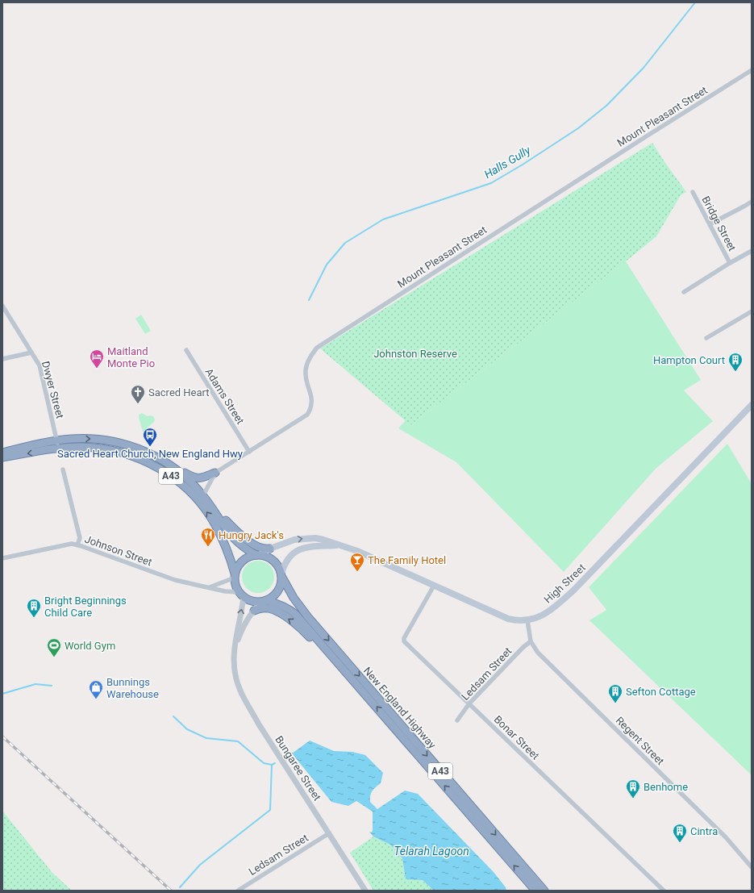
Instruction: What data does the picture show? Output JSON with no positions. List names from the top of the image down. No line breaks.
{"streets":{"highway":["A43","New England Highway"],"main road":["High Street"],"street":["Mount Pleasant Street","Bridge Street","Dwyer Street","Adams Street","Johnson Street","Ledsam Street","Bonar Street","Regent Street","Bungaree Street"]},"crossings":[["Mount Pleasant Street","Adams Street"],["Mount Pleasant Street","A43"],["Dwyer Street","A43"],["A43","Johnson Street"],["A43","High Street"],["A43","New England Highway"],["A43","Bungaree Street"],["Johnson Street","High Street"],["Johnson Street","New England Highway"],["Johnson Street","Bungaree Street"],["High Street","New England Highway"],["High Street","Bonar Street"],["High Street","Regent Street"],["High Street","Bungaree Street"],["Ledsam Street","Bonar Street"],["Ledsam Street","Regent Street"],["Ledsam Street","Bungaree Street"],["New England Highway","Bungaree Street"]],"water":["Halls Gully","Telarah Lagoon"],"parks":["Johnston Reserve"],"places":{"hotel":["Maitland Monte Pio"],"building":["Hampton Court","Bright Beginnings Child Care","Sefton Cottage","Benhome","Cintra"],"church":["Sacred Heart"],"bus stop":["Sacred Heart Church, New England Hwy"],"restaurant":["Hungry Jack's"],"bar":["The Family Hotel"],"sports":["World Gym"],"shop":["Bunnings Warehouse"]}}
